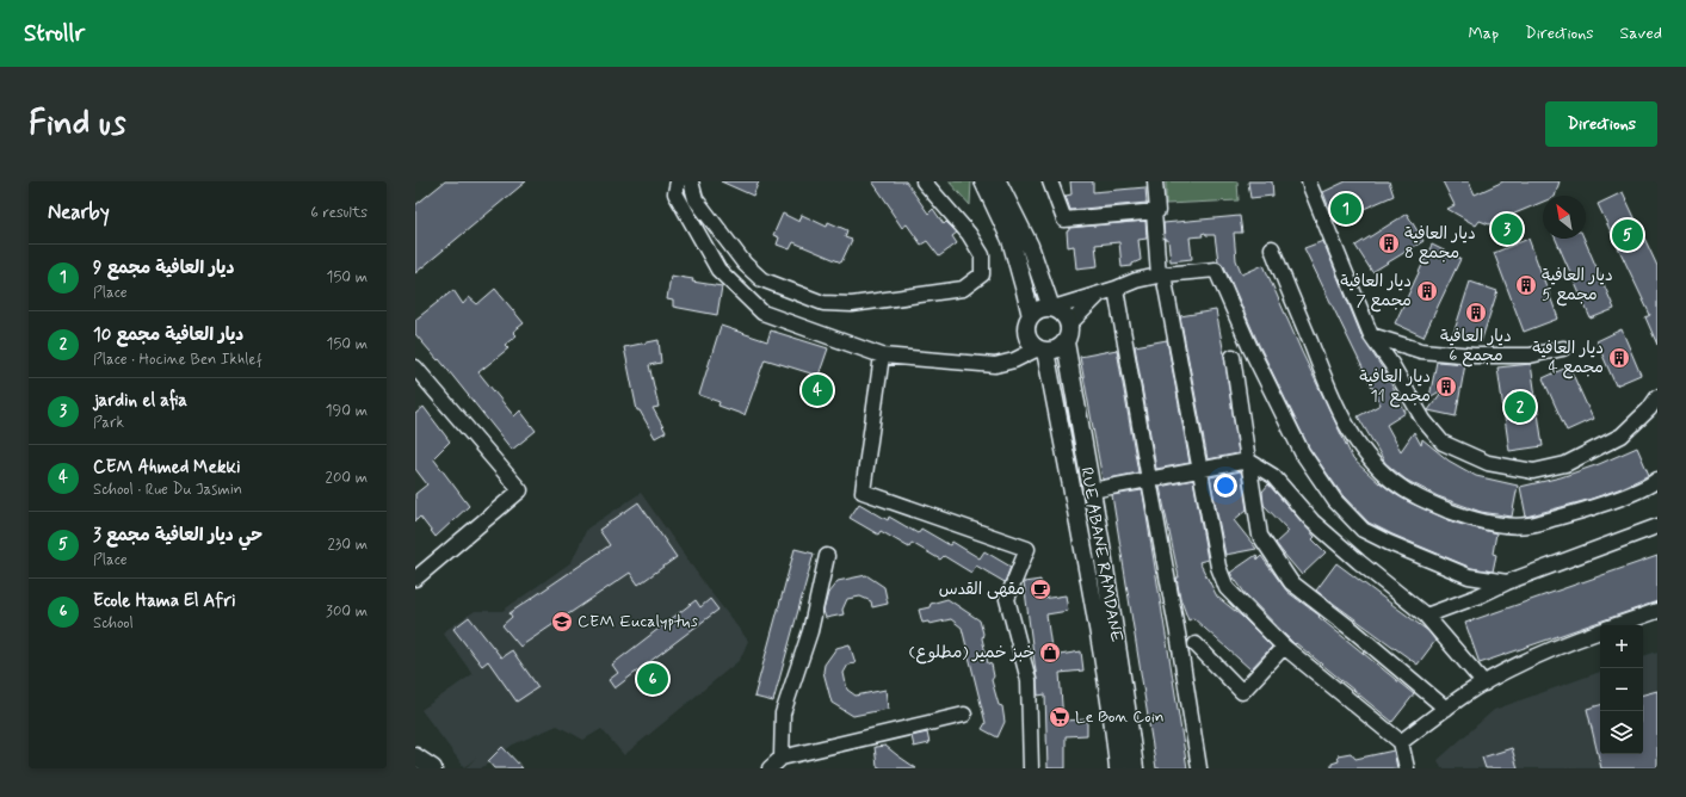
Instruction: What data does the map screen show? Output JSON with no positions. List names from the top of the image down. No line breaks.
{"streets":{"street":["RUE ABANE RAMDANE"]},"places":{"building":["ديار العافية مجمع 8","ديار العافية مجمع 5","ديار العافية مجمع 7","ديار العافية مجمع 6","ديار العافية مجمع 4","ديار العافية مجمع 11"],"cafe":["مقهى القدس"],"school or university":["CEM Eucalyptus"],"shop":["خبز خمير (مطلوع)"],"supermarket":["Le Bon Coin"]},"north":"top left","page":{"header":"Strollr","nav":["Map","Directions","Saved"],"buttons":"Directions","title":"Find us","heading":["Nearby","6 results"],"pins":["1","3","5","4","2","6"],"list":[{"mark":"1","name":"ديار العافية مجمع 9","note":"Place","value":"150 m"},{"mark":"2","name":"ديار العافية مجمع 10","note":"Place · Hocine Ben Ikhlef","value":"150 m"},{"mark":"3","name":"jardin el afia","note":"Park","value":"190 m"},{"mark":"4","name":"CEM Ahmed Mekki","note":"School · Rue Du Jasmin","value":"200 m"},{"mark":"5","name":"حي ديار العافية مجمع 3","note":"Place","value":"230 m"},{"mark":"6","name":"Ecole Hama El Afri","note":"School","value":"300 m"}],"map_buttons":["+","−"]}}
